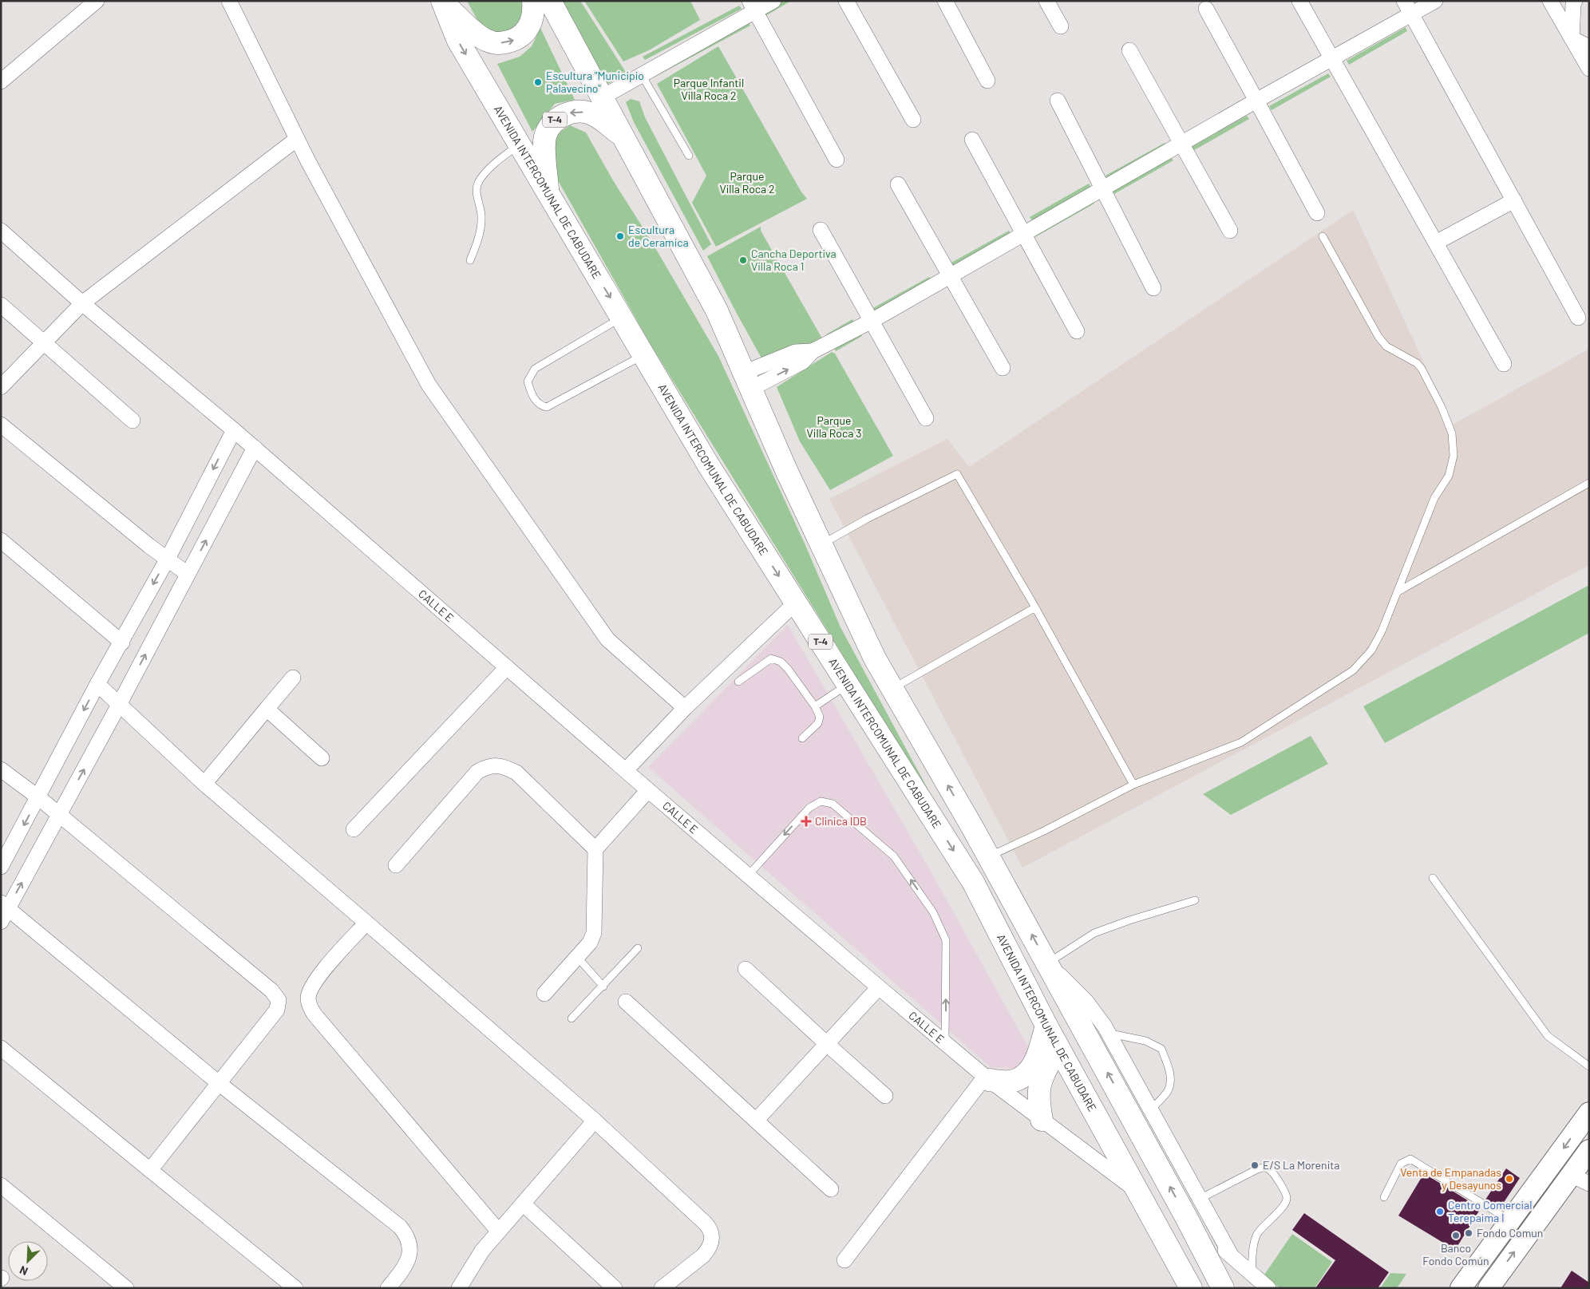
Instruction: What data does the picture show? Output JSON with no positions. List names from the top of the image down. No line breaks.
{"streets":{"highway":["T-4","AVENIDA INTERCOMUNAL DE CABUDARE"],"street":["CALLE E"]},"crossings":[["T-4","AVENIDA INTERCOMUNAL DE CABUDARE"],["AVENIDA INTERCOMUNAL DE CABUDARE","CALLE E"]],"parks":["Parque Infantil Villa Roca 2","Parque Villa Roca 2","Parque Villa Roca 3"],"places":{"other":["Escultura \"Municipio Palavecino\"","Escultura de Ceramica","Cancha Deportiva Villa Roca 1","E/S La Morenita","Venta de Empanadas y Desayunos","Centro Comercial Terepaima I","Fondo Comun","Banco Fondo Común"],"health":["Clinica IDB"]},"north":"bottom left"}
